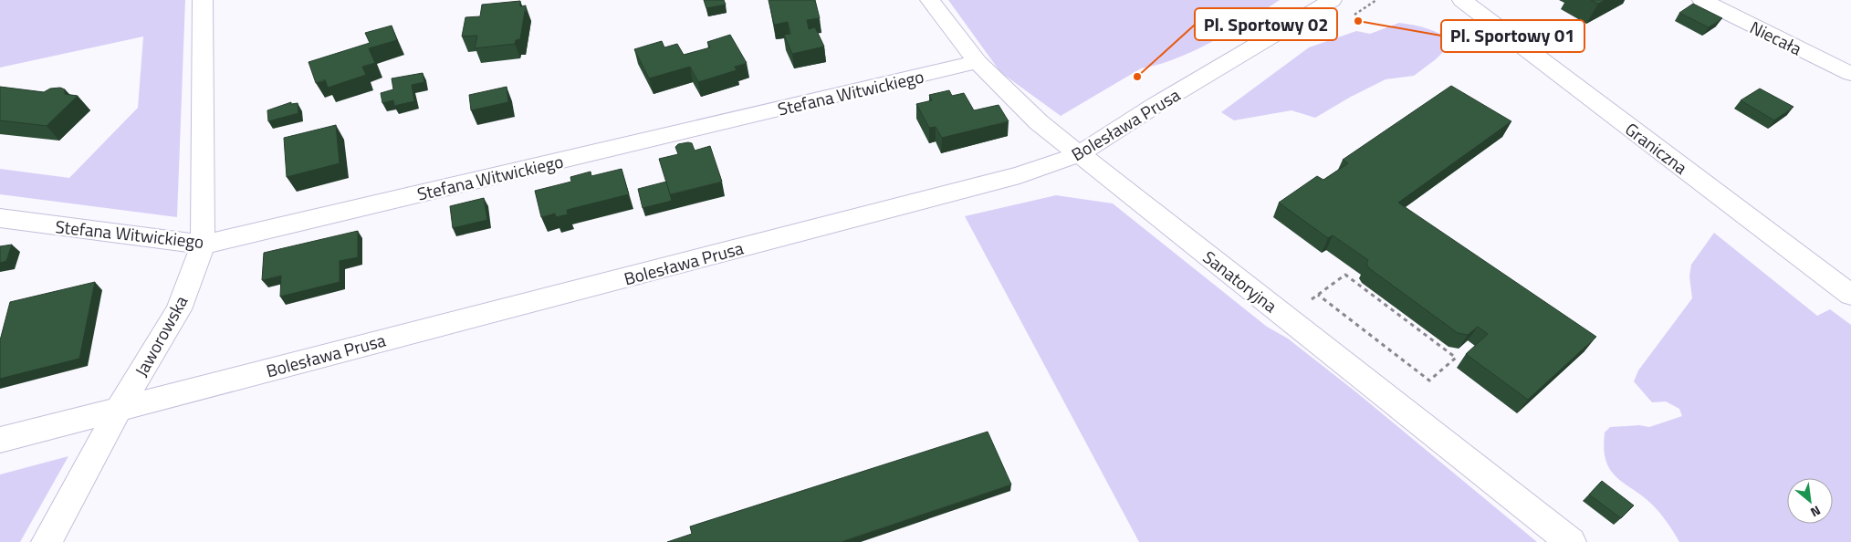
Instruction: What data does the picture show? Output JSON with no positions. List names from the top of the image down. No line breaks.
{"streets":{"street":["Niecała","Stefana Witwickiego","Bolesława Prusa","Graniczna","Sanatoryjna","Jaworowska"]},"crossings":[["Stefana Witwickiego","Sanatoryjna"],["Stefana Witwickiego","Jaworowska"],["Bolesława Prusa","Sanatoryjna"],["Bolesława Prusa","Jaworowska"]],"places":["Pl. Sportowy 01","Pl. Sportowy 02"],"north":"bottom right"}
